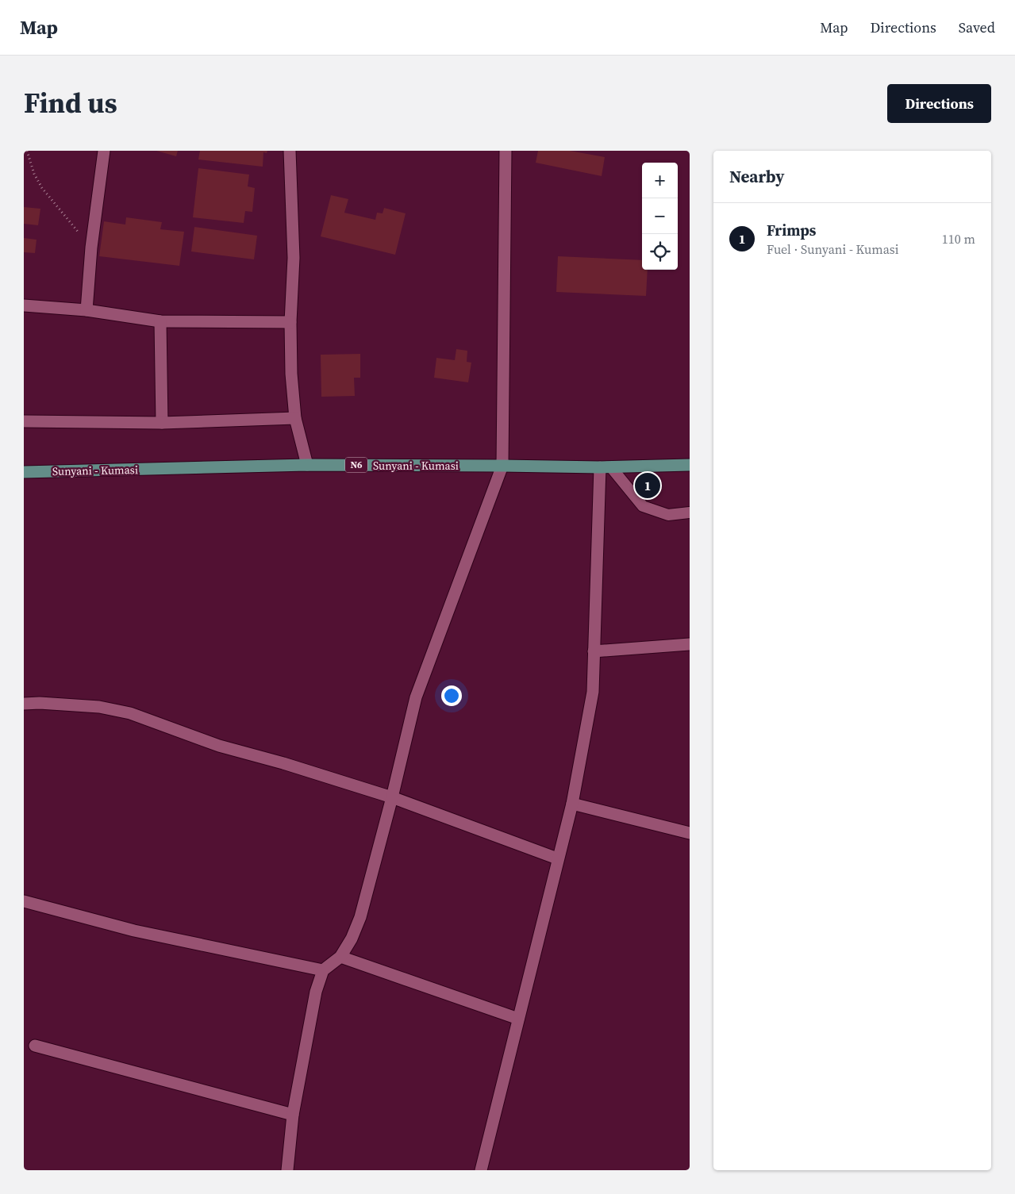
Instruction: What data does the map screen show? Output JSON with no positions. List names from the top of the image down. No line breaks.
{"streets":{"main road":["N6","Sunyani - Kumasi"]},"page":{"header":"Map","nav":["Map","Directions","Saved"],"title":"Find us","buttons":"Directions","heading":"Nearby","map_buttons":["+","−"],"list":[{"mark":"1","name":"Frimps","note":"Fuel · Sunyani - Kumasi","value":"110 m"}],"pins":"1"}}
